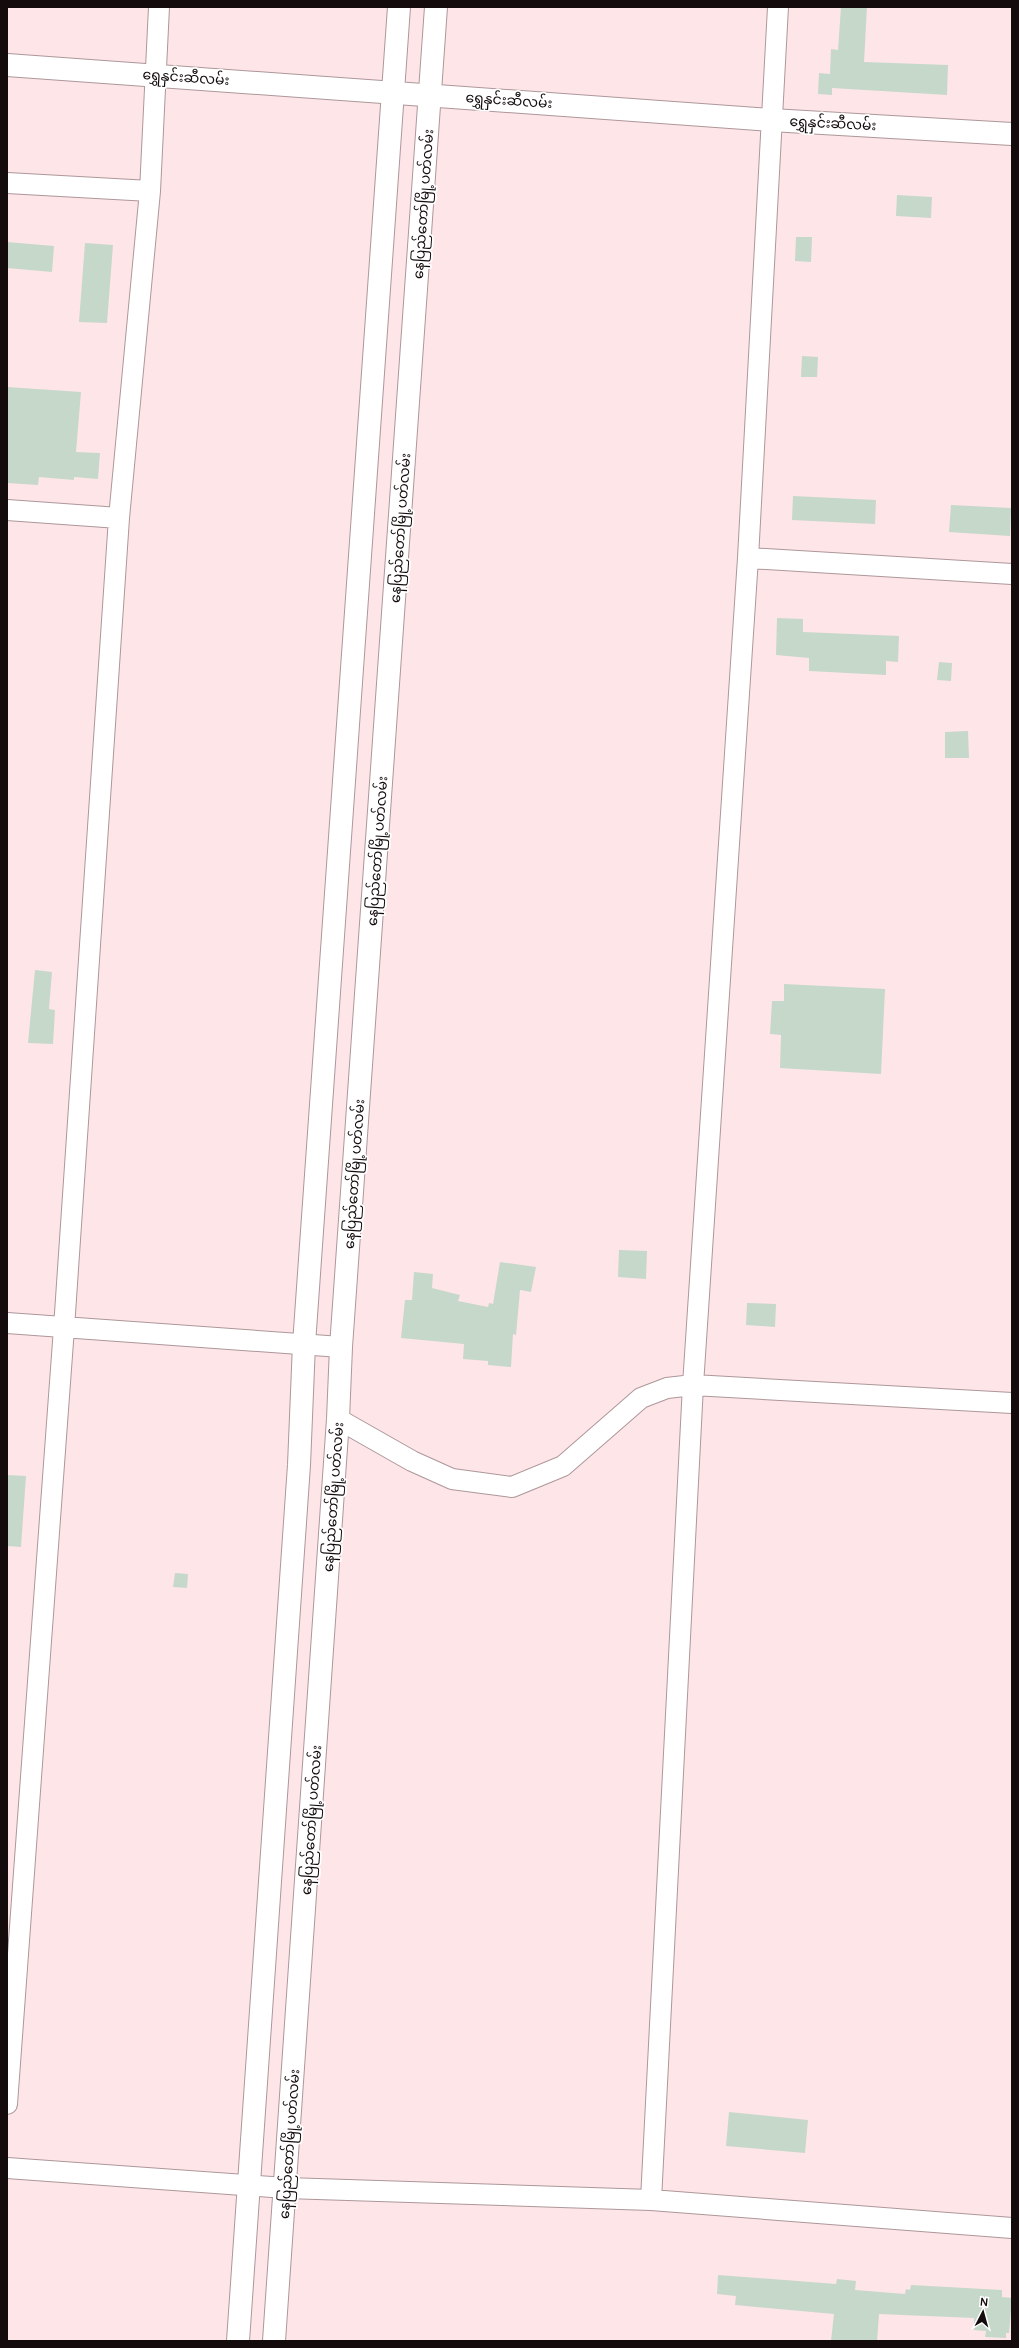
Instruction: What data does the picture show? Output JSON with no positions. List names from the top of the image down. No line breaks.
{"streets":{"main road":["ရွှေနှင်းဆီလမ်း","နေပြည်တော်မြို့ပတ်လမ်း"]},"crossings":[["ရွှေနှင်းဆီလမ်း","နေပြည်တော်မြို့ပတ်လမ်း"]],"north":"top"}
